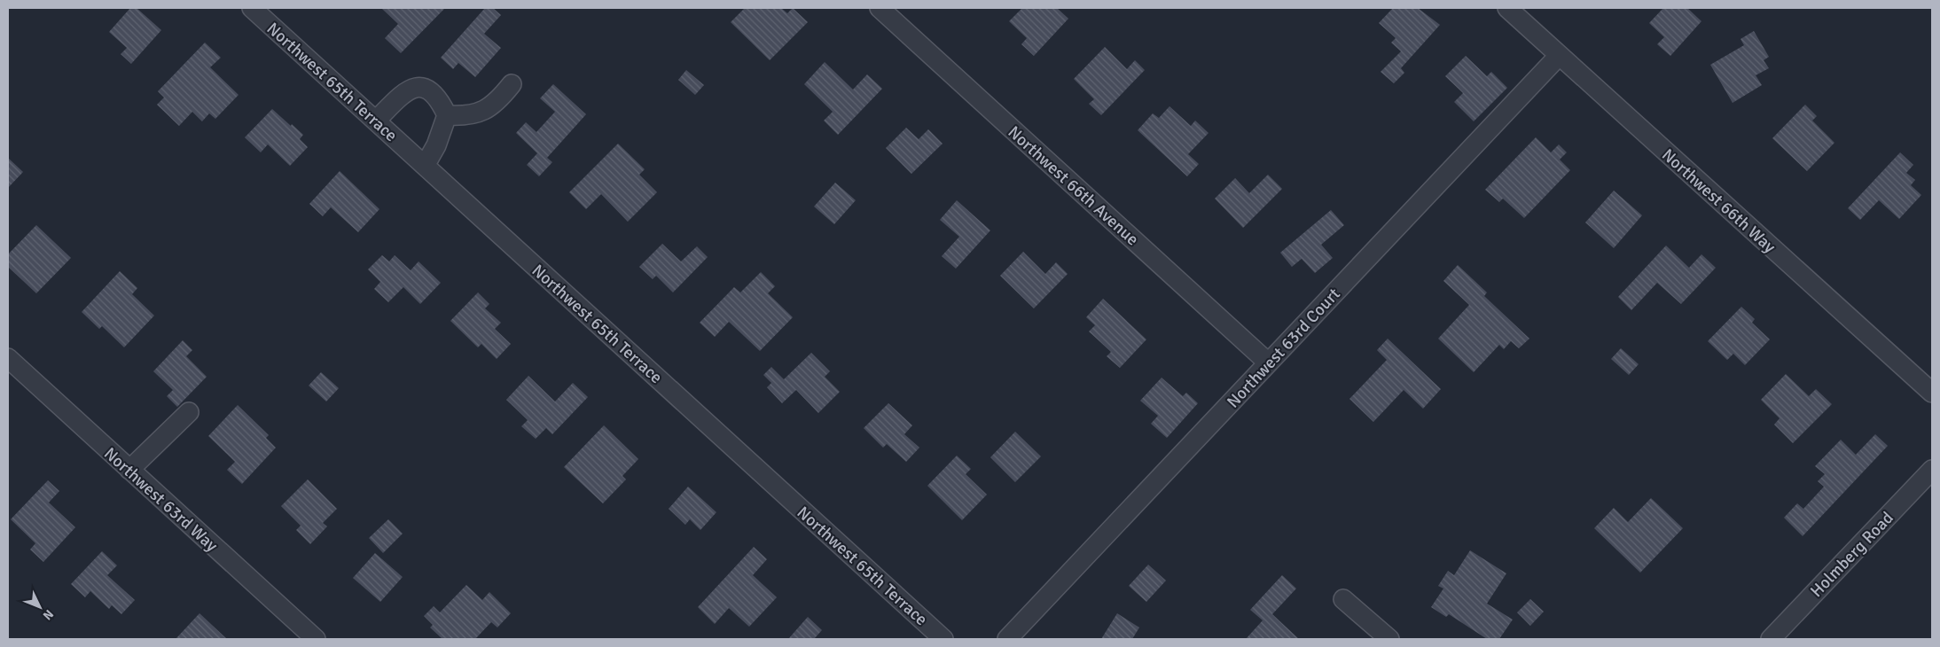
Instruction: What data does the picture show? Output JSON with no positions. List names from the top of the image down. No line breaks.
{"streets":{"street":["Northwest 65th Terrace","Northwest 66th Avenue","Northwest 66th Way","Northwest 63rd Court","Northwest 63rd Way","Holmberg Road"]},"crossings":[["Northwest 66th Avenue","Northwest 63rd Court"],["Northwest 66th Way","Northwest 63rd Court"]],"north":"bottom right"}
